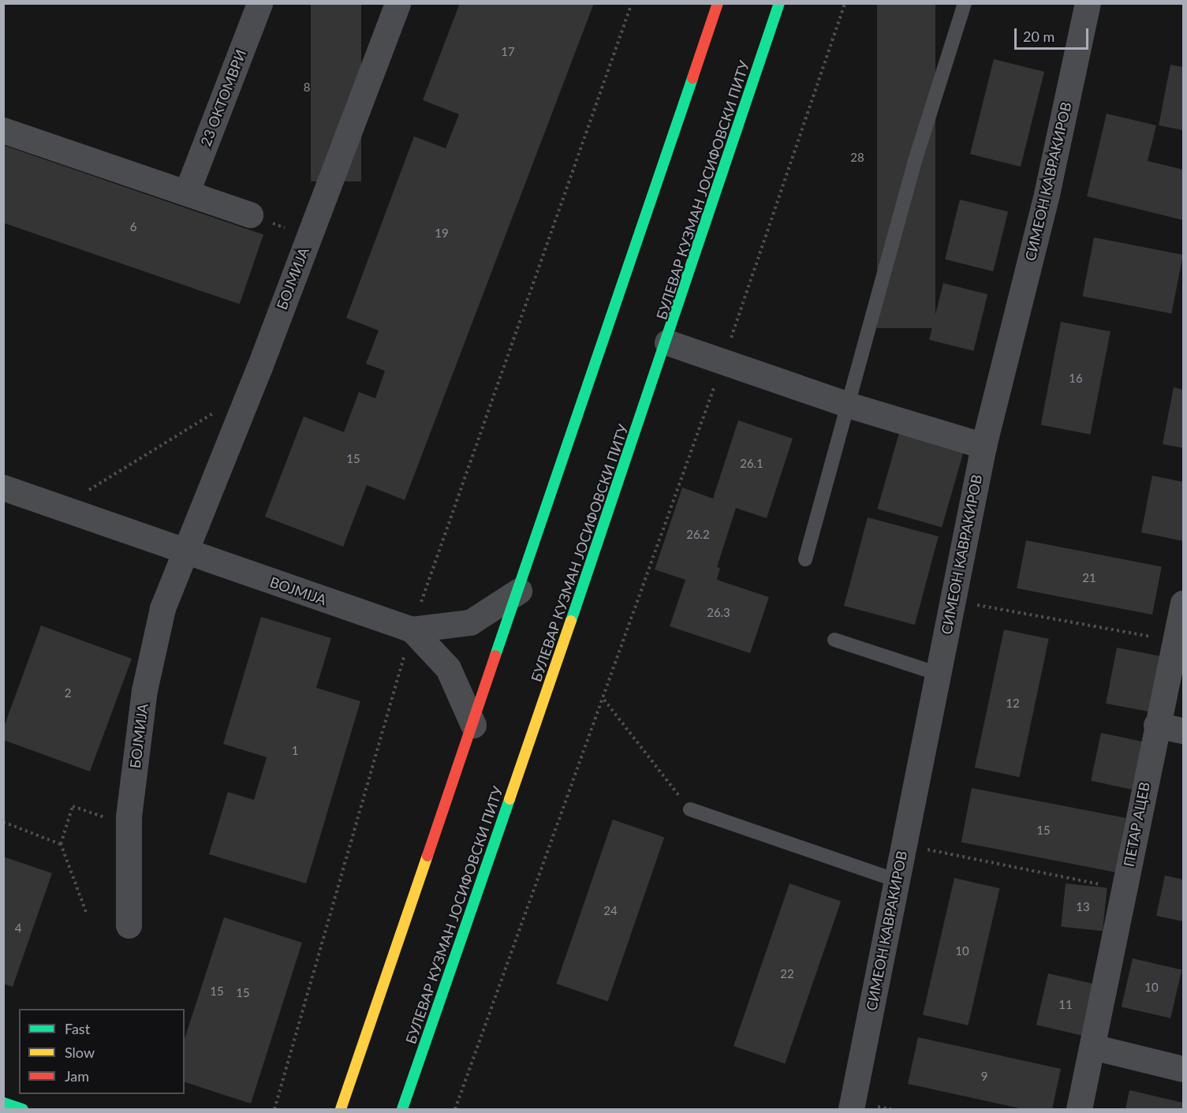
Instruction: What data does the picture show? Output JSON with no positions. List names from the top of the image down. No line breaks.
{"streets":{"street":["23 ОКТОМВРИ","СИМЕОН КАВРАКИРОВ","БУЛЕВАР КУЗМАН ЈОСИФОВСКИ ПИТУ","БОЈМИЈА","BOJMIJA","ПЕТАР АЦЕВ"]},"crossings":[["БОЈМИЈА","BOJMIJA"]],"house_numbers":["17","8","28","6","19","16","15","26.1","26.2","21","26.3","2","12","1","15","13","24","4","10","22","10","15","15","11","9"],"legend":["Fast","Slow","Jam"],"scale_bar":"20 m"}
